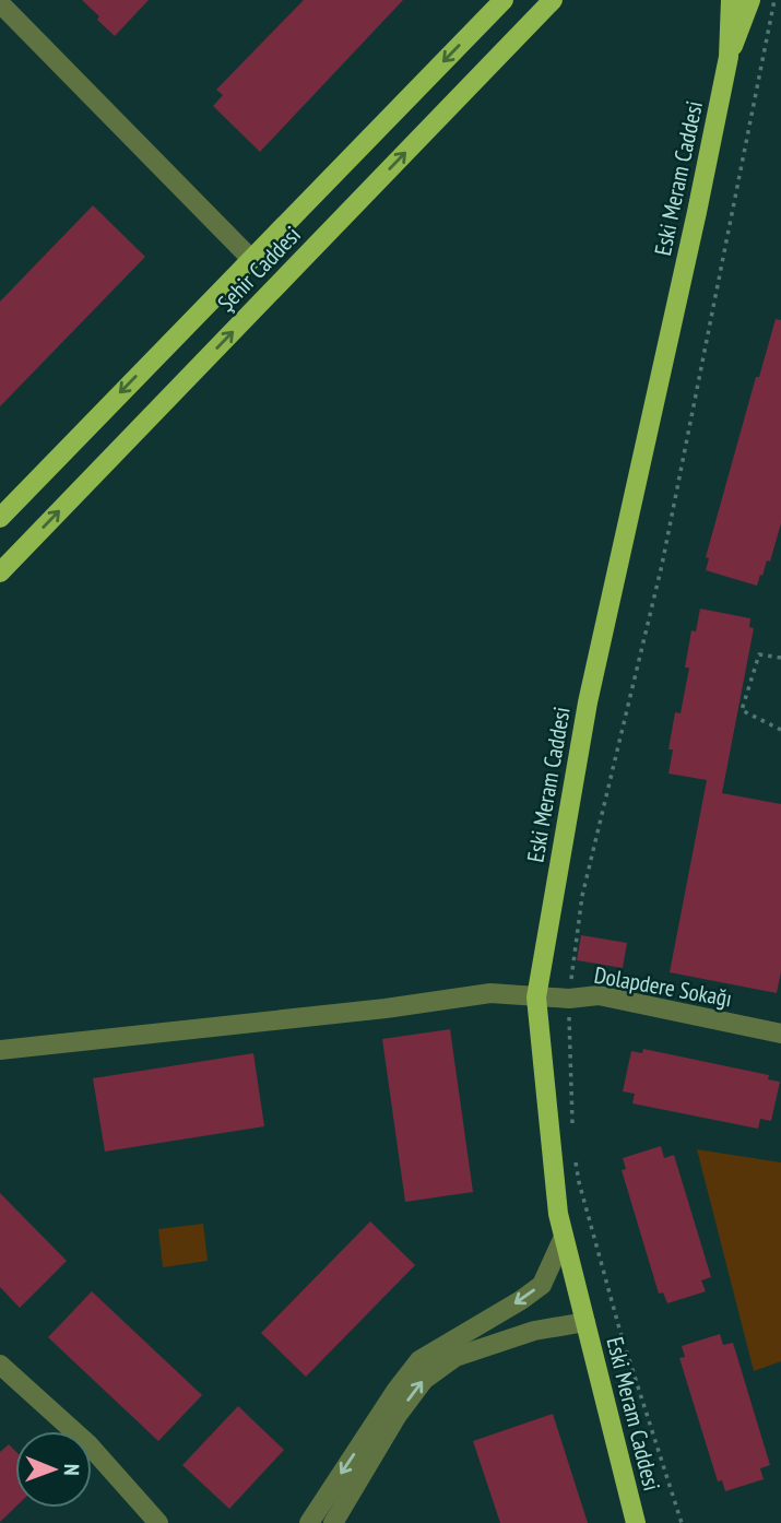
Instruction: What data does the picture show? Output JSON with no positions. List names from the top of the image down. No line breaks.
{"streets":{"main road":["Eski Meram Caddesi","Şehir Caddesi"],"street":["Dolapdere Sokağı"]},"crossings":[["Eski Meram Caddesi","Dolapdere Sokağı"]],"north":"right"}
